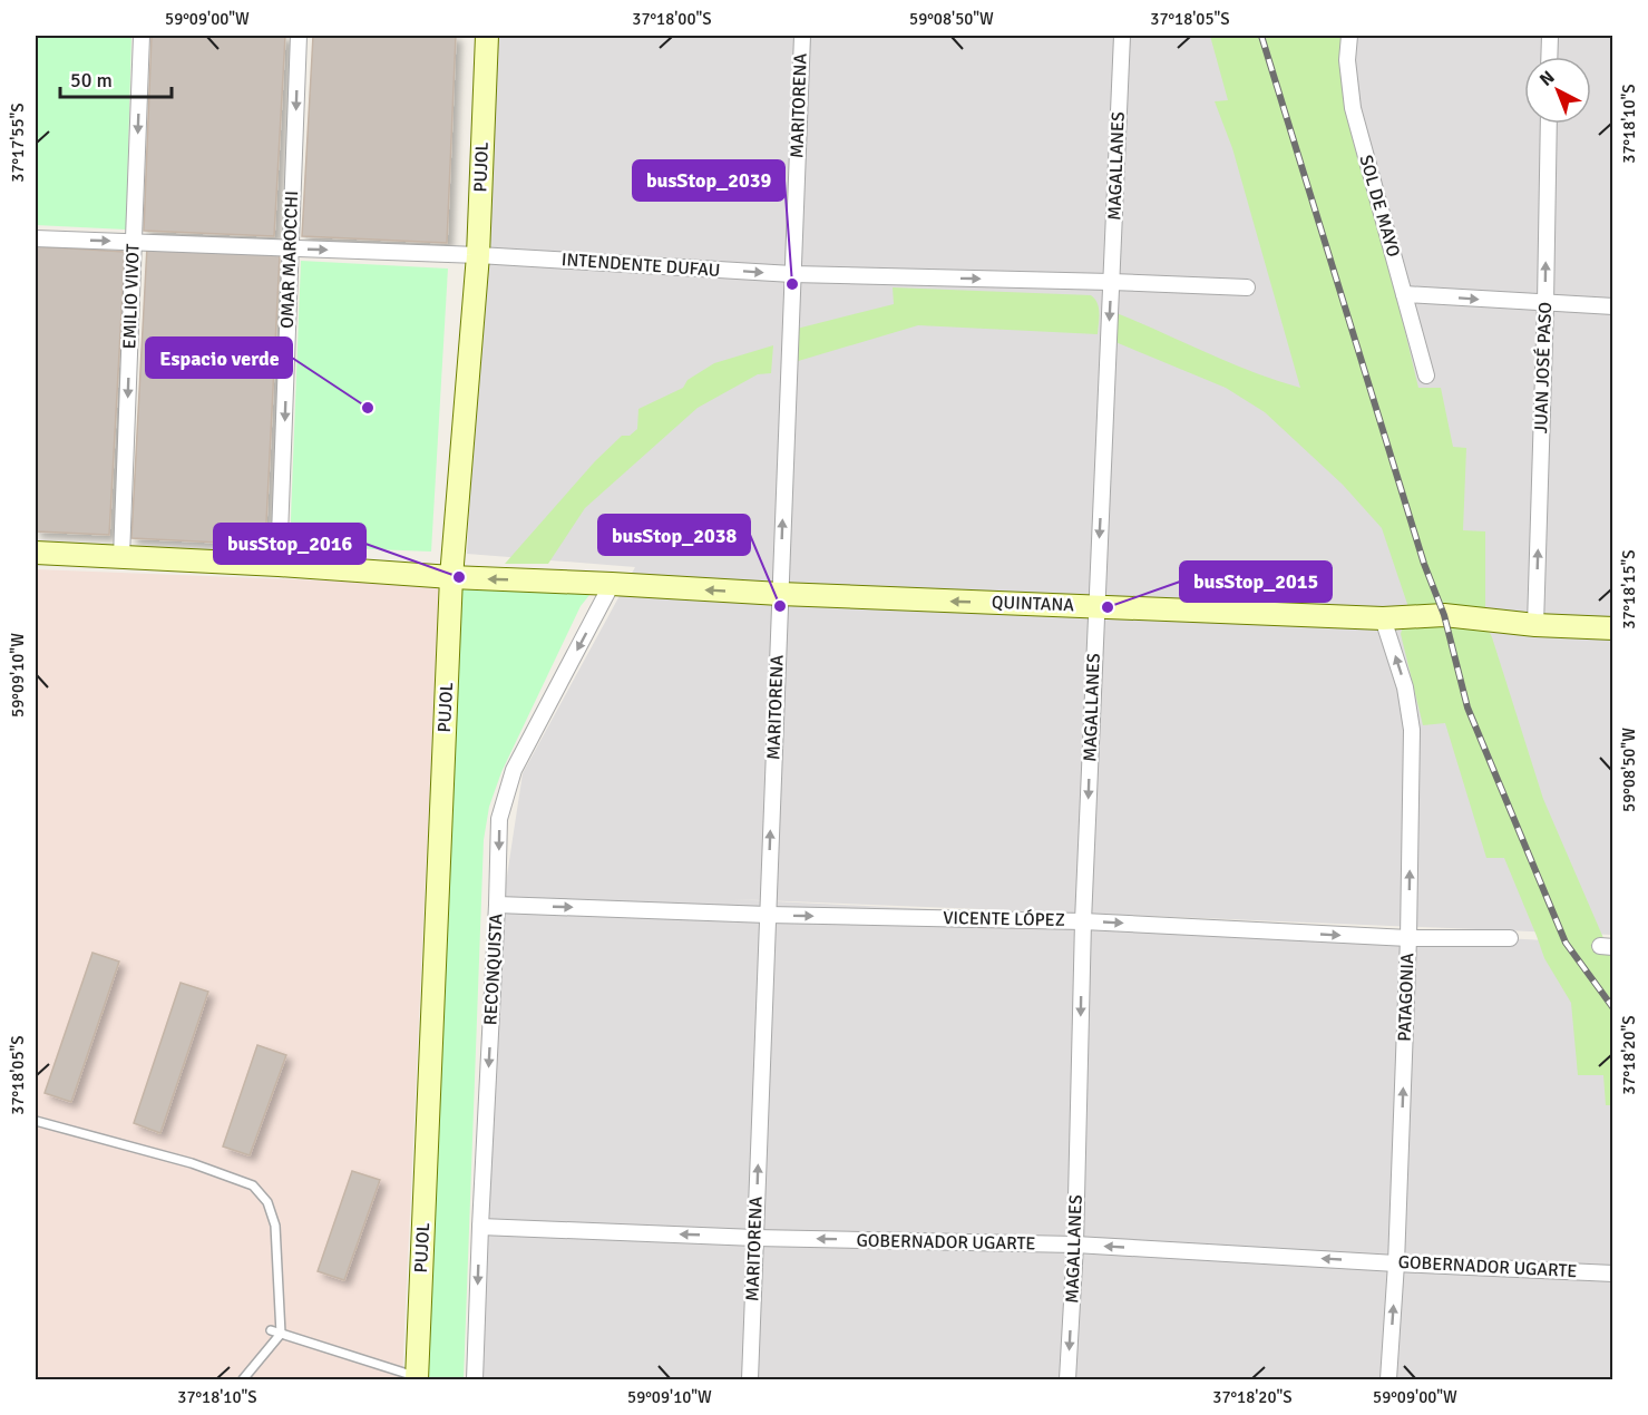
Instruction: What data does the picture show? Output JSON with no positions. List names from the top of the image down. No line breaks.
{"streets":{"street":["MARITORENA","MAGALLANES","PUJOL","SOL DE MAYO","OMAR MAROCCHI","INTENDENTE DUFAU","EMILIO VIVOT","JUAN JOSÉ PASO","QUINTANA","VICENTE LÓPEZ","RECONQUISTA","PATAGONIA","GOBERNADOR UGARTE"]},"crossings":[["MARITORENA","INTENDENTE DUFAU"],["MARITORENA","QUINTANA"],["MARITORENA","VICENTE LÓPEZ"],["MARITORENA","GOBERNADOR UGARTE"],["MAGALLANES","INTENDENTE DUFAU"],["MAGALLANES","QUINTANA"],["MAGALLANES","VICENTE LÓPEZ"],["MAGALLANES","GOBERNADOR UGARTE"],["PUJOL","INTENDENTE DUFAU"],["PUJOL","QUINTANA"],["OMAR MAROCCHI","INTENDENTE DUFAU"],["OMAR MAROCCHI","QUINTANA"],["INTENDENTE DUFAU","EMILIO VIVOT"],["EMILIO VIVOT","QUINTANA"],["JUAN JOSÉ PASO","QUINTANA"],["QUINTANA","RECONQUISTA"],["QUINTANA","PATAGONIA"],["VICENTE LÓPEZ","RECONQUISTA"],["VICENTE LÓPEZ","PATAGONIA"],["RECONQUISTA","GOBERNADOR UGARTE"],["PATAGONIA","GOBERNADOR UGARTE"]],"one_way":["MARITORENA","MAGALLANES","OMAR MAROCCHI","INTENDENTE DUFAU","EMILIO VIVOT","JUAN JOSÉ PASO","QUINTANA","VICENTE LÓPEZ","RECONQUISTA","PATAGONIA","GOBERNADOR UGARTE"],"places":["busStop_2039","Espacio verde","busStop_2016","busStop_2038","busStop_2015"],"scale_bar":"50 m","north":"top left","coordinates":["59°09'00\"W","37°18'00\"S","59°08'50\"W","37°18'05\"S","37°18'10\"S","37°17'55\"S","37°18'15\"S","59°09'10\"W","37°18'20\"S"]}
